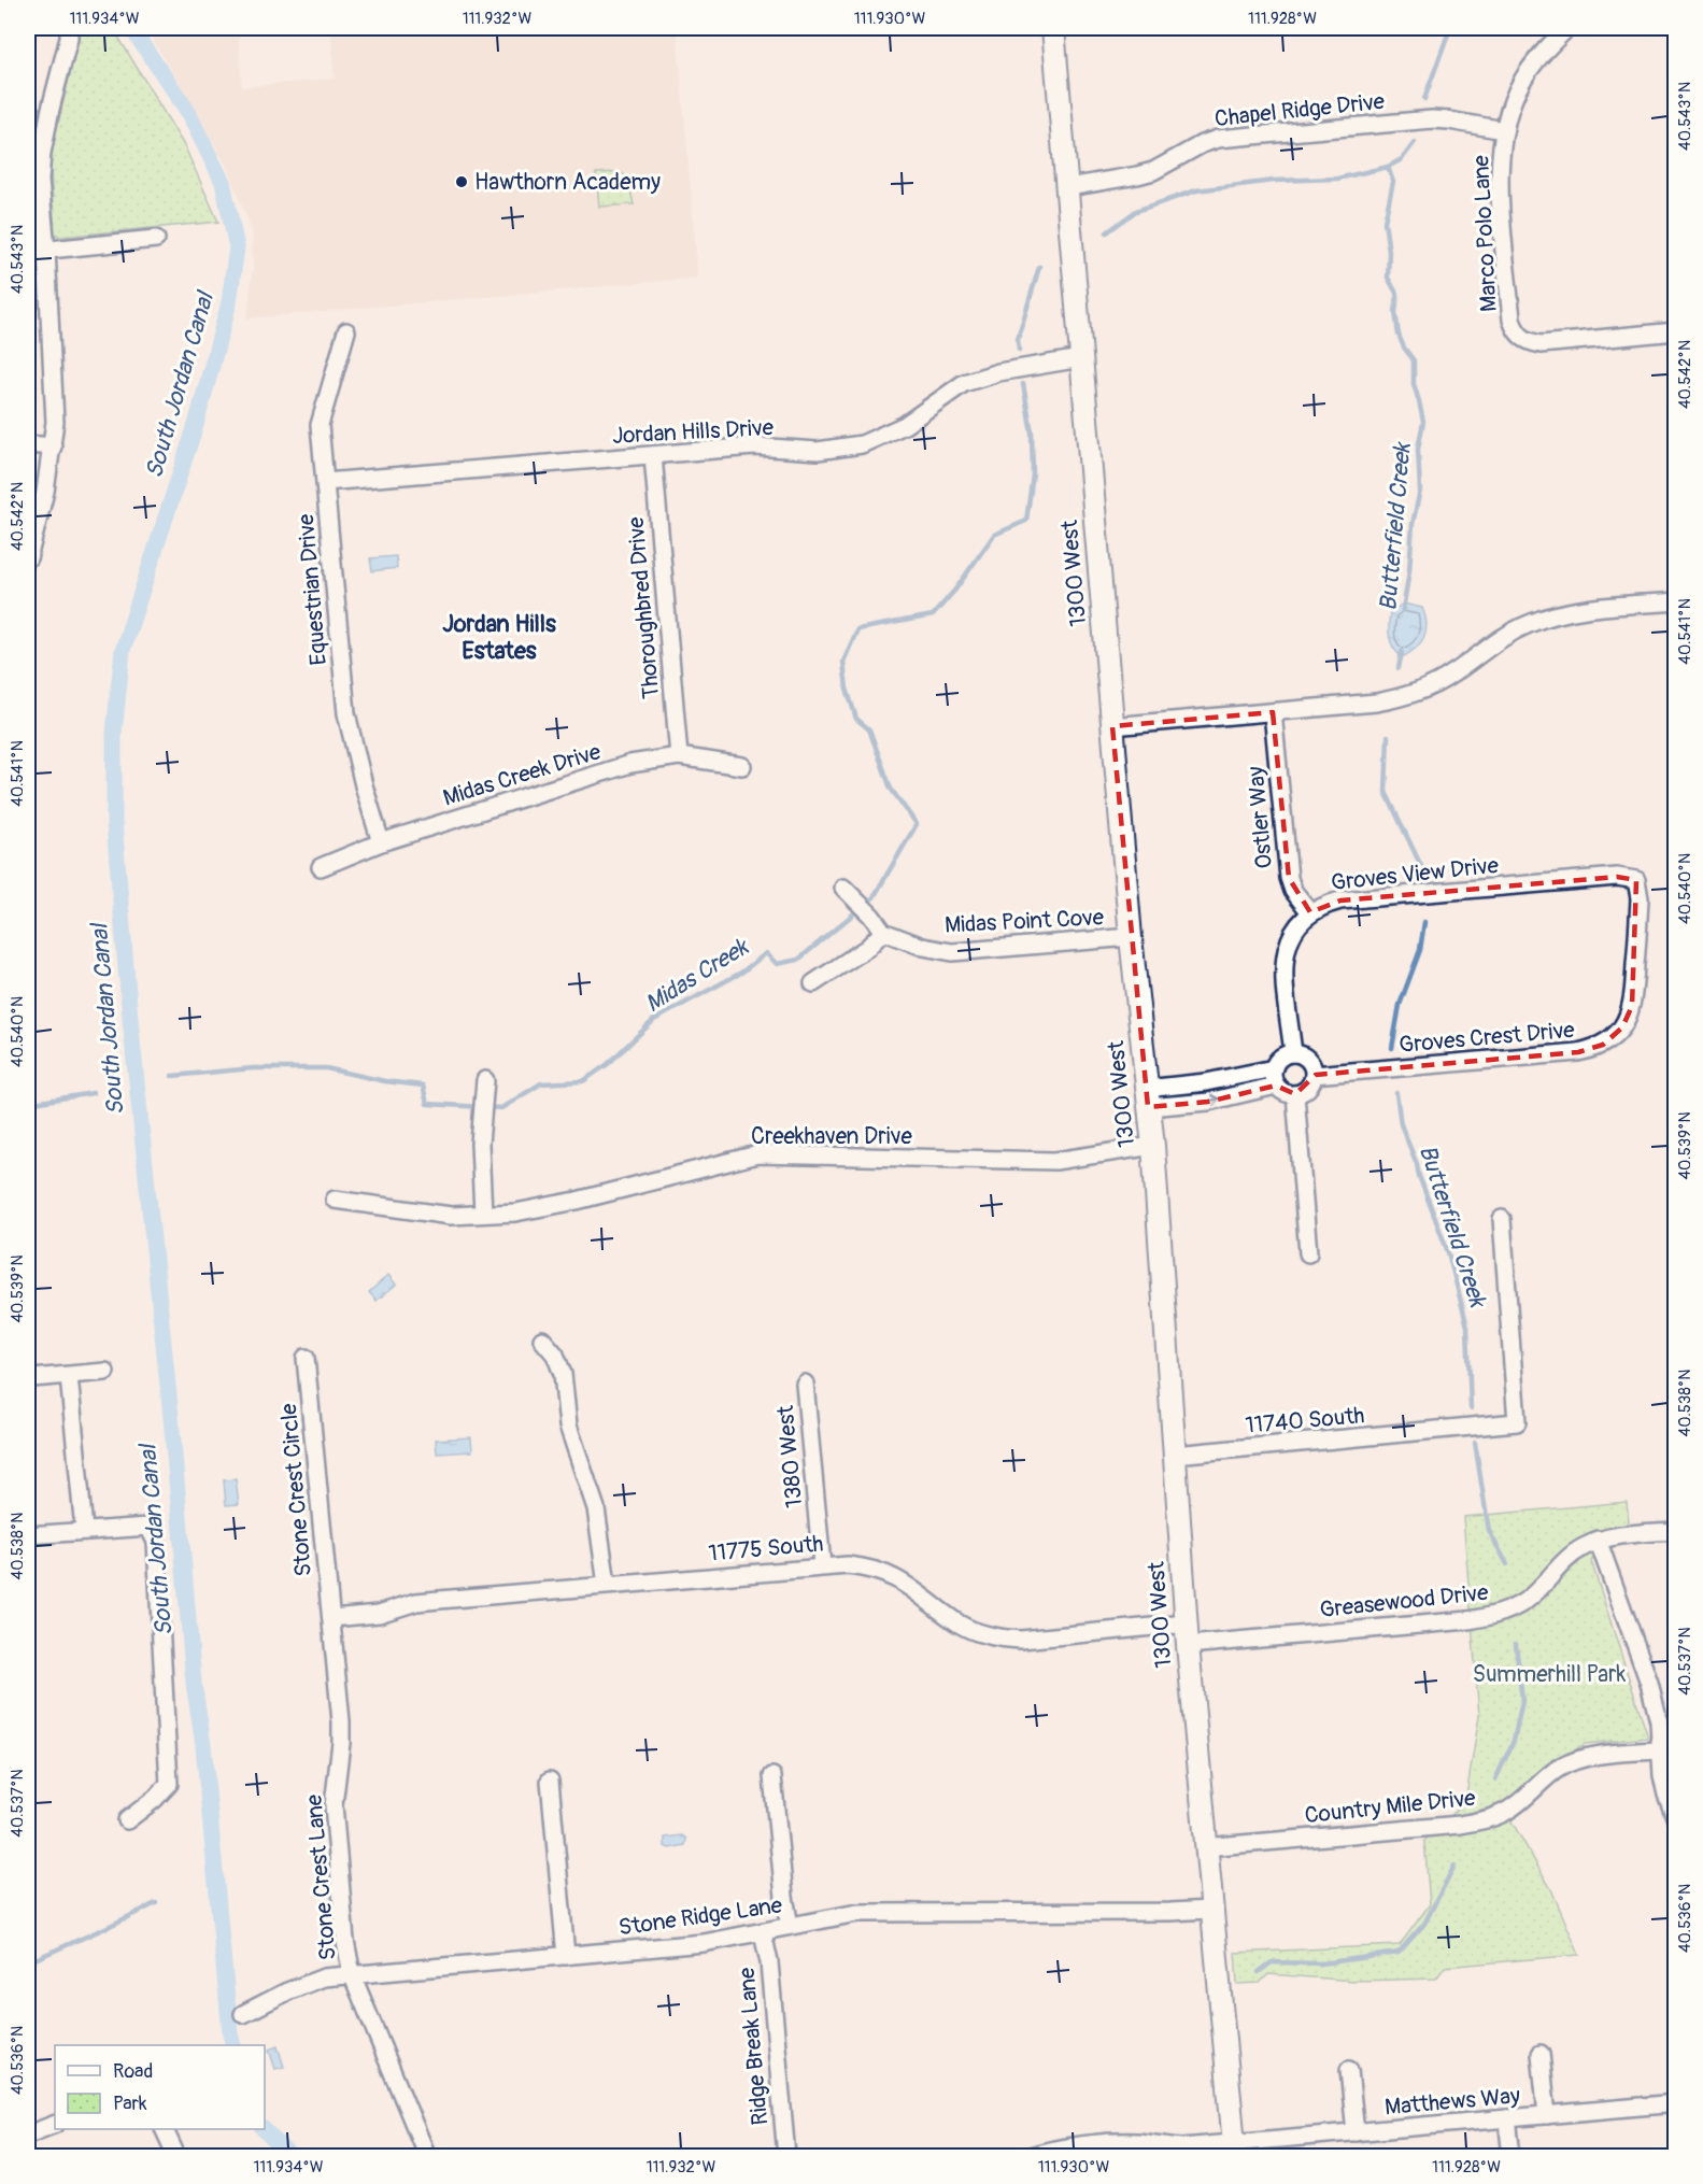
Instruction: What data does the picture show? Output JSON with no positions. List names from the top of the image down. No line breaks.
{"streets":{"street":["Chapel Ridge Drive","Marco Polo Lane","Jordan Hills Drive","1300 West","Equestrian Drive","Thoroughbred Drive","Midas Creek Drive","Ostler Way","Groves View Drive","Midas Point Cove","Groves Crest Drive","Creekhaven Drive","11740 South","1380 West","Stone Crest Circle","11775 South","Greasewood Drive","Country Mile Drive","Stone Crest Lane","Stone Ridge Lane","Ridge Break Lane","Matthews Way"]},"crossings":[["Chapel Ridge Drive","Marco Polo Lane"],["Chapel Ridge Drive","1300 West"],["Jordan Hills Drive","1300 West"],["Jordan Hills Drive","Equestrian Drive"],["Jordan Hills Drive","Thoroughbred Drive"],["1300 West","Midas Point Cove"],["1300 West","Creekhaven Drive"],["1300 West","11740 South"],["1300 West","11775 South"],["1300 West","Greasewood Drive"],["1300 West","Country Mile Drive"],["1300 West","Stone Ridge Lane"],["1300 West","Matthews Way"],["Equestrian Drive","Midas Creek Drive"],["Thoroughbred Drive","Midas Creek Drive"],["Ostler Way","Groves View Drive"],["Groves View Drive","Groves Crest Drive"],["1380 West","11775 South"],["Stone Crest Circle","11775 South"],["Stone Crest Circle","Stone Crest Lane"],["11775 South","Greasewood Drive"],["11775 South","Stone Crest Lane"],["Stone Crest Lane","Stone Ridge Lane"],["Stone Ridge Lane","Ridge Break Lane"]],"districts":["Jordan Hills Estates"],"water":["South Jordan Canal","Butterfield Creek","Midas Creek"],"parks":["Summerhill Park"],"places":["Hawthorn Academy"],"legend":["Road","Park"],"coordinates":["111.934°W","111.932°W","111.930°W","111.928°W","40.543°N","40.542°N","40.541°N","40.540°N","40.539°N","40.538°N","40.537°N","40.536°N"]}
